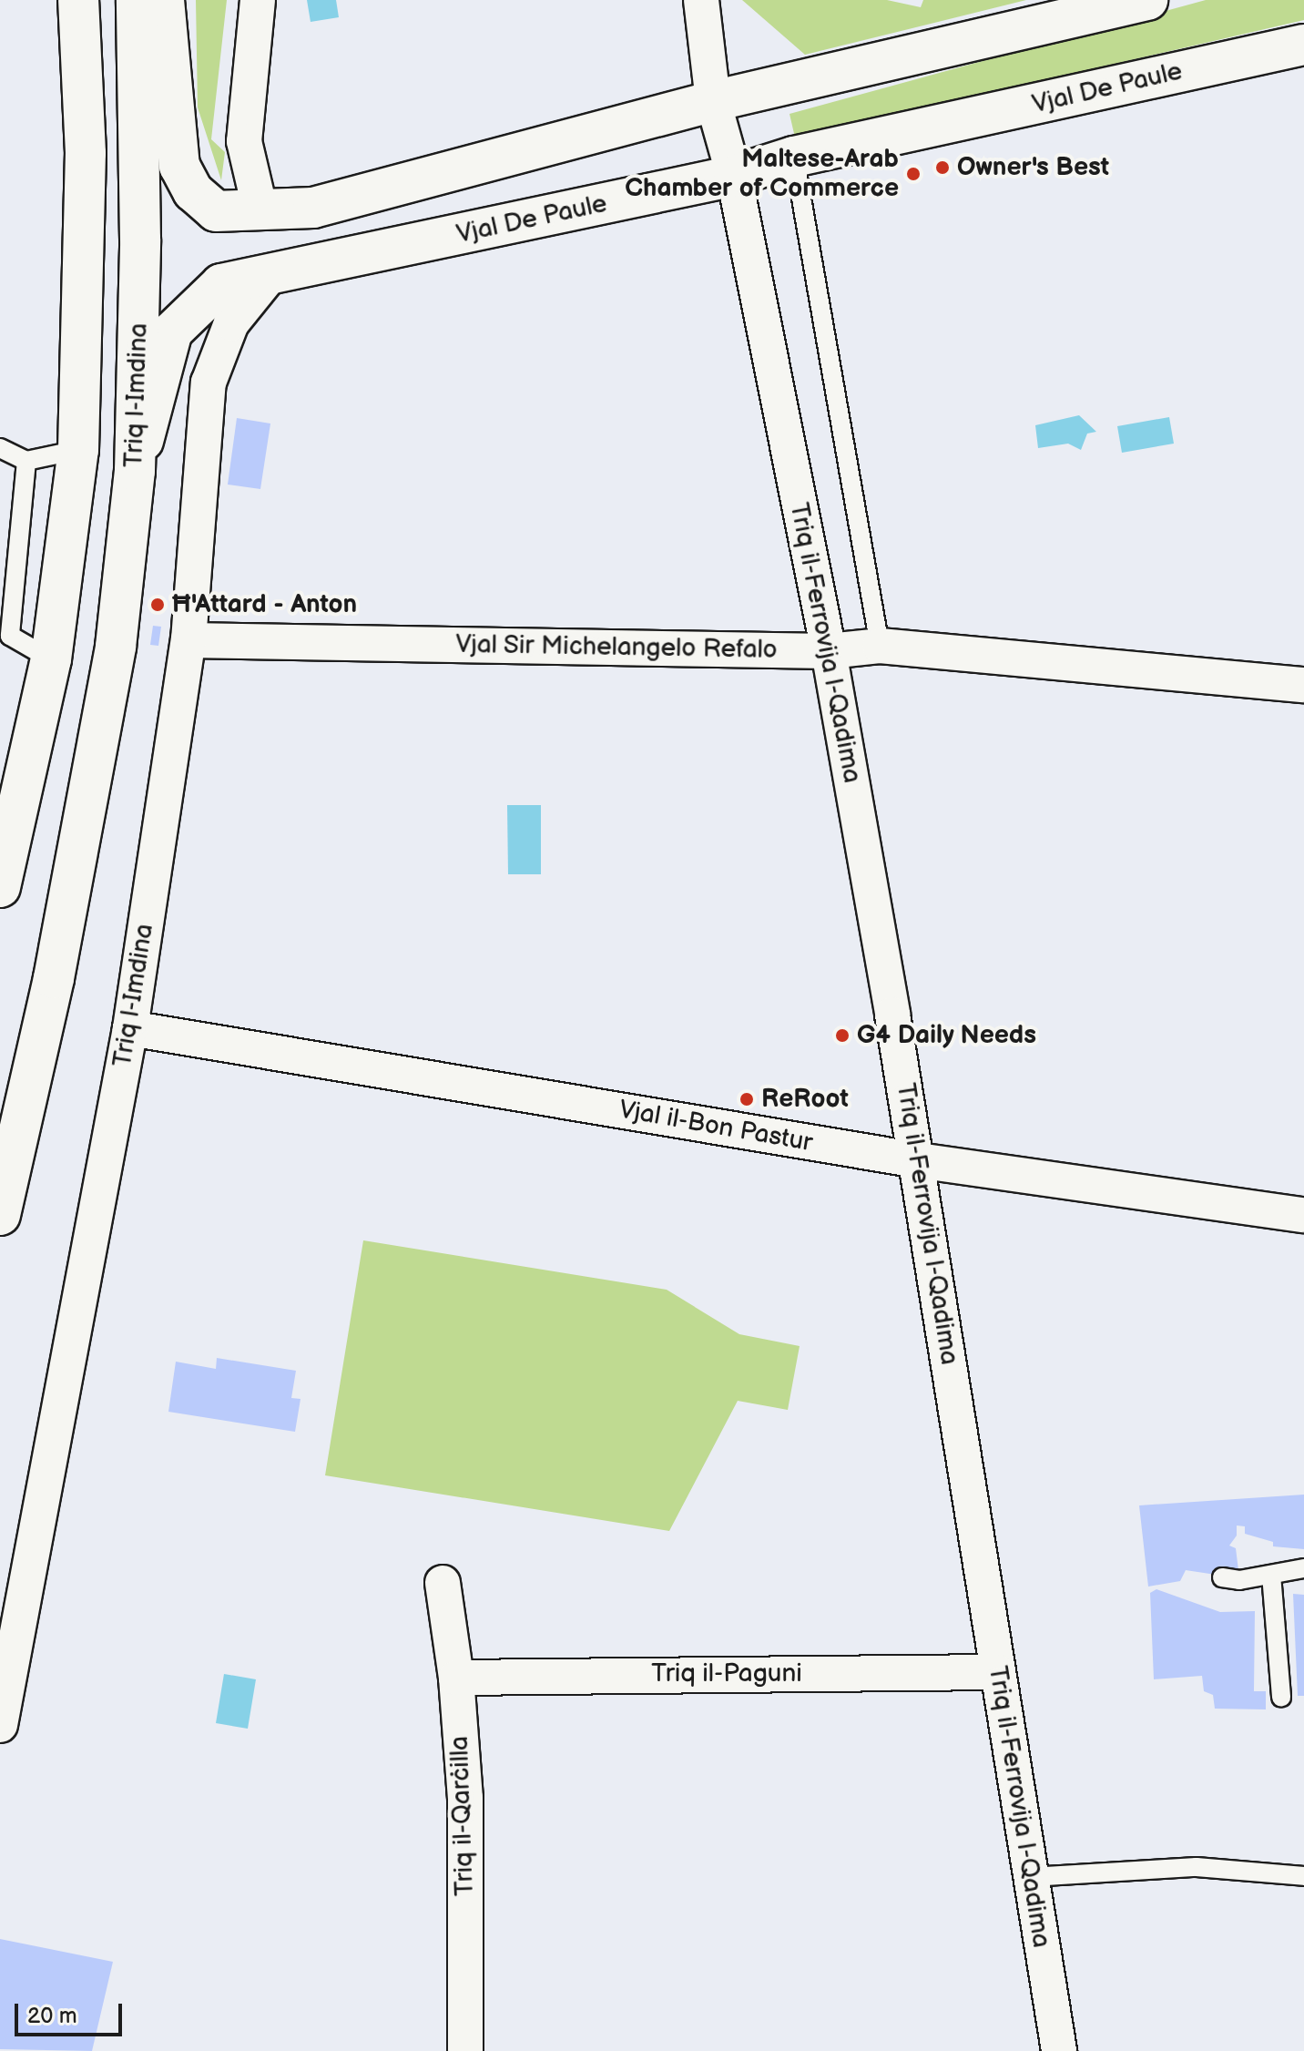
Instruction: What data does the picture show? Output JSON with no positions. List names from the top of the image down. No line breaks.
{"streets":{"main road":["Vjal De Paule","Triq l-Imdina"],"street":["Triq il-Ferrovija l-Qadima","Vjal Sir Michelangelo Refalo","Vjal il-Bon Pastur","Triq il-Paguni","Triq il-Qarċilla"]},"crossings":[["Vjal De Paule","Triq l-Imdina"],["Vjal De Paule","Triq il-Ferrovija l-Qadima"],["Triq l-Imdina","Vjal Sir Michelangelo Refalo"],["Triq l-Imdina","Vjal il-Bon Pastur"],["Triq il-Ferrovija l-Qadima","Vjal Sir Michelangelo Refalo"],["Triq il-Ferrovija l-Qadima","Vjal il-Bon Pastur"],["Triq il-Ferrovija l-Qadima","Triq il-Paguni"],["Triq il-Paguni","Triq il-Qarċilla"]],"places":["Owner's Best","Maltese-Arab Chamber of Commerce","Ħ'Attard - Anton","G4 Daily Needs","ReRoot"],"scale_bar":"20 m"}
